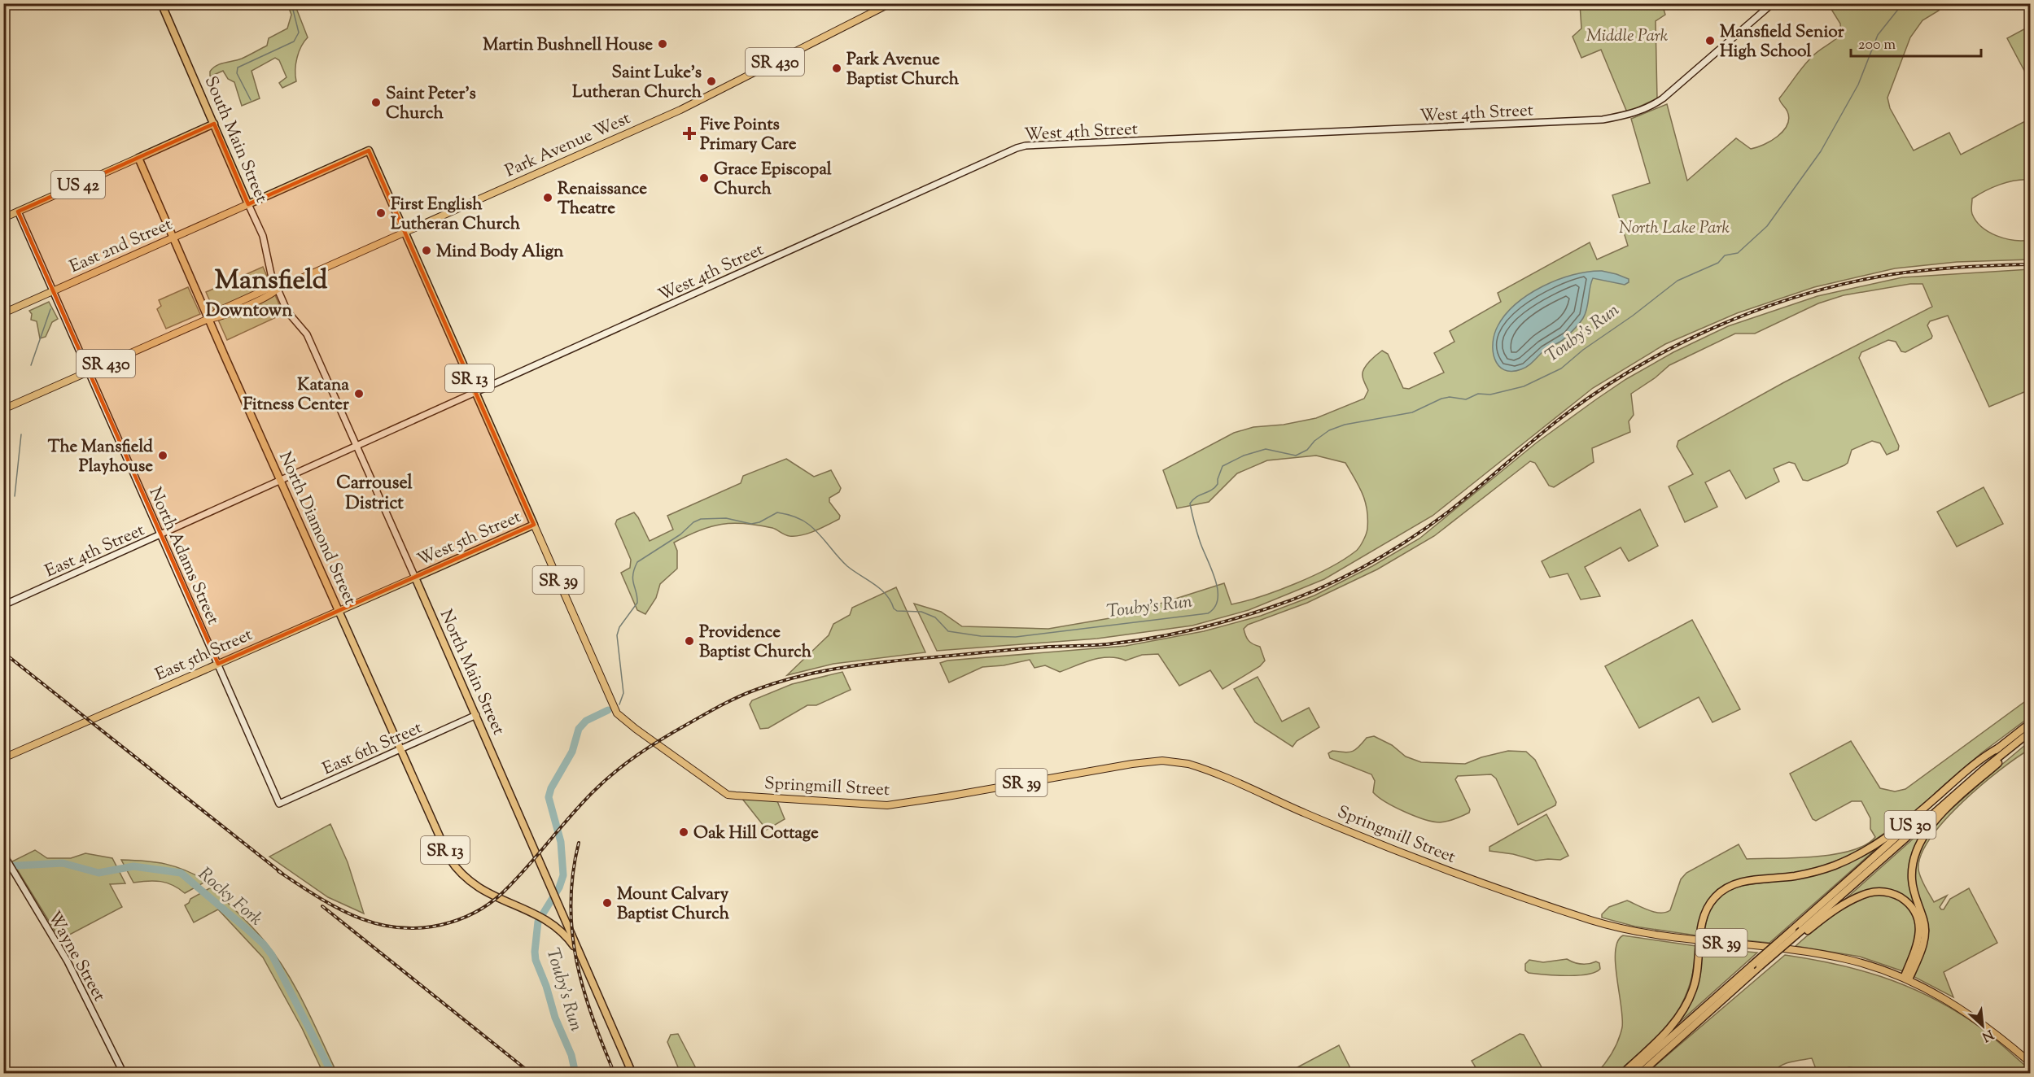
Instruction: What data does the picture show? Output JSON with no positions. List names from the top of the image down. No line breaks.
{"streets":{"highway":["South Main Street","US 42","SR 13","North Diamond Street","West 5th Street","North Main Street","US 30"],"main road":["SR 430","West 4th Street","Park Avenue West","East 2nd Street","East 4th Street","North Adams Street","SR 39","East 5th Street","East 6th Street","Springmill Street","Wayne Street"]},"crossings":[["SR 430","South Main Street"],["SR 430","Park Avenue West"],["SR 430","SR 13"],["SR 430","North Diamond Street"],["SR 430","North Adams Street"],["SR 430","North Main Street"],["West 4th Street","SR 13"],["West 4th Street","East 4th Street"],["West 4th Street","North Main Street"],["South Main Street","Park Avenue West"],["South Main Street","US 42"],["South Main Street","East 2nd Street"],["South Main Street","SR 13"],["South Main Street","North Main Street"],["Park Avenue West","SR 13"],["Park Avenue West","North Main Street"],["US 42","SR 13"],["US 42","North Adams Street"],["East 2nd Street","SR 13"],["East 2nd Street","North Adams Street"],["SR 13","North Diamond Street"],["SR 13","West 5th Street"],["SR 13","North Main Street"],["SR 13","East 6th Street"],["SR 13","Springmill Street"],["North Diamond Street","East 4th Street"],["North Diamond Street","East 5th Street"],["North Diamond Street","East 6th Street"],["West 5th Street","East 5th Street"],["West 5th Street","North Main Street"],["West 5th Street","Springmill Street"],["East 4th Street","North Adams Street"],["East 4th Street","North Main Street"],["North Adams Street","East 5th Street"],["North Adams Street","East 6th Street"],["East 5th Street","North Main Street"],["North Main Street","East 6th Street"]],"districts":["Mansfield","Downtown","Carrousel District"],"water":["Touby's Run","Rocky Fork"],"parks":["Middle Park","North Lake Park"],"places":{"other":["Mansfield Senior High School","Martin Bushnell House","Park Avenue Baptist Church","Saint Luke's Lutheran Church","Saint Peter's Church","Grace Episcopal Church","Renaissance Theatre","First English Lutheran Church","Mind Body Align","Katana Fitness Center","The Mansfield Playhouse","Providence Baptist Church","Oak Hill Cottage","Mount Calvary Baptist Church"],"health":["Five Points Primary Care"]},"scale_bar":"200 m","north":"bottom right"}
